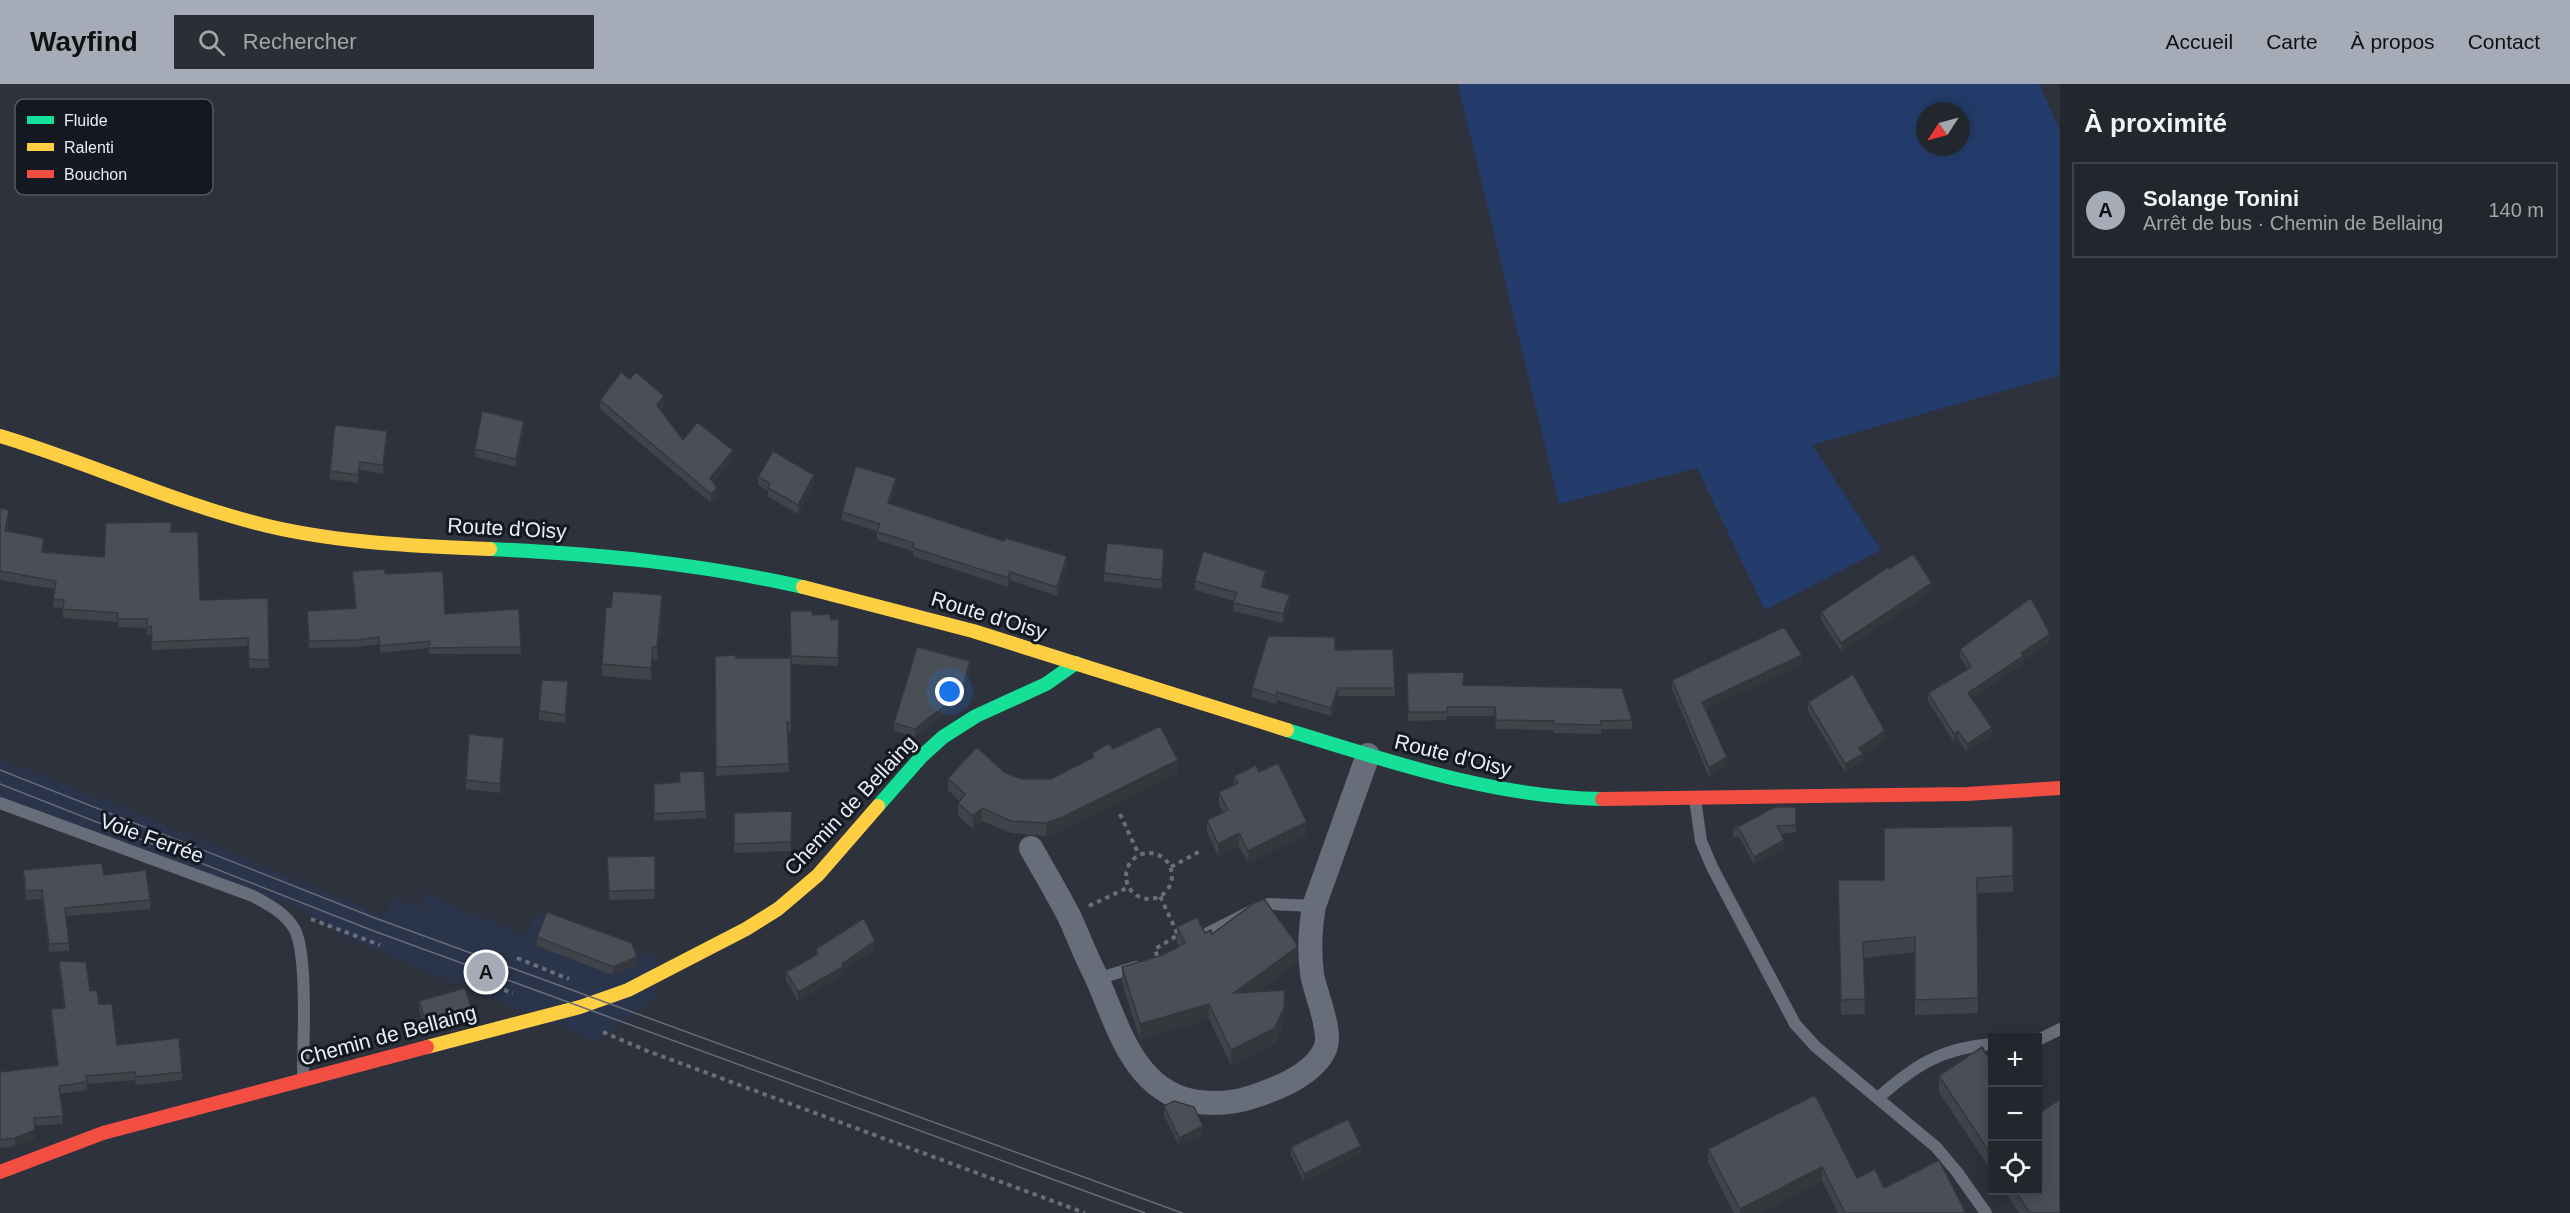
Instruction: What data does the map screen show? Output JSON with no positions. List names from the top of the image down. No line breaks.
{"streets":{"street":["Route d'Oisy","Chemin de Bellaing"],"lane":["Voie Ferrée"]},"crossings":[["Route d'Oisy","Chemin de Bellaing"]],"legend":["Fluide","Ralenti","Bouchon"],"north":"bottom left","page":{"header":"Wayfind","search":"Rechercher","nav":["Accueil","Carte","À propos","Contact"],"heading":"À proximité","list":[{"mark":"A","name":"Solange Tonini","note":"Arrêt de bus · Chemin de Bellaing","value":"140 m"}],"pins":"A","map_buttons":["+","−"]}}
